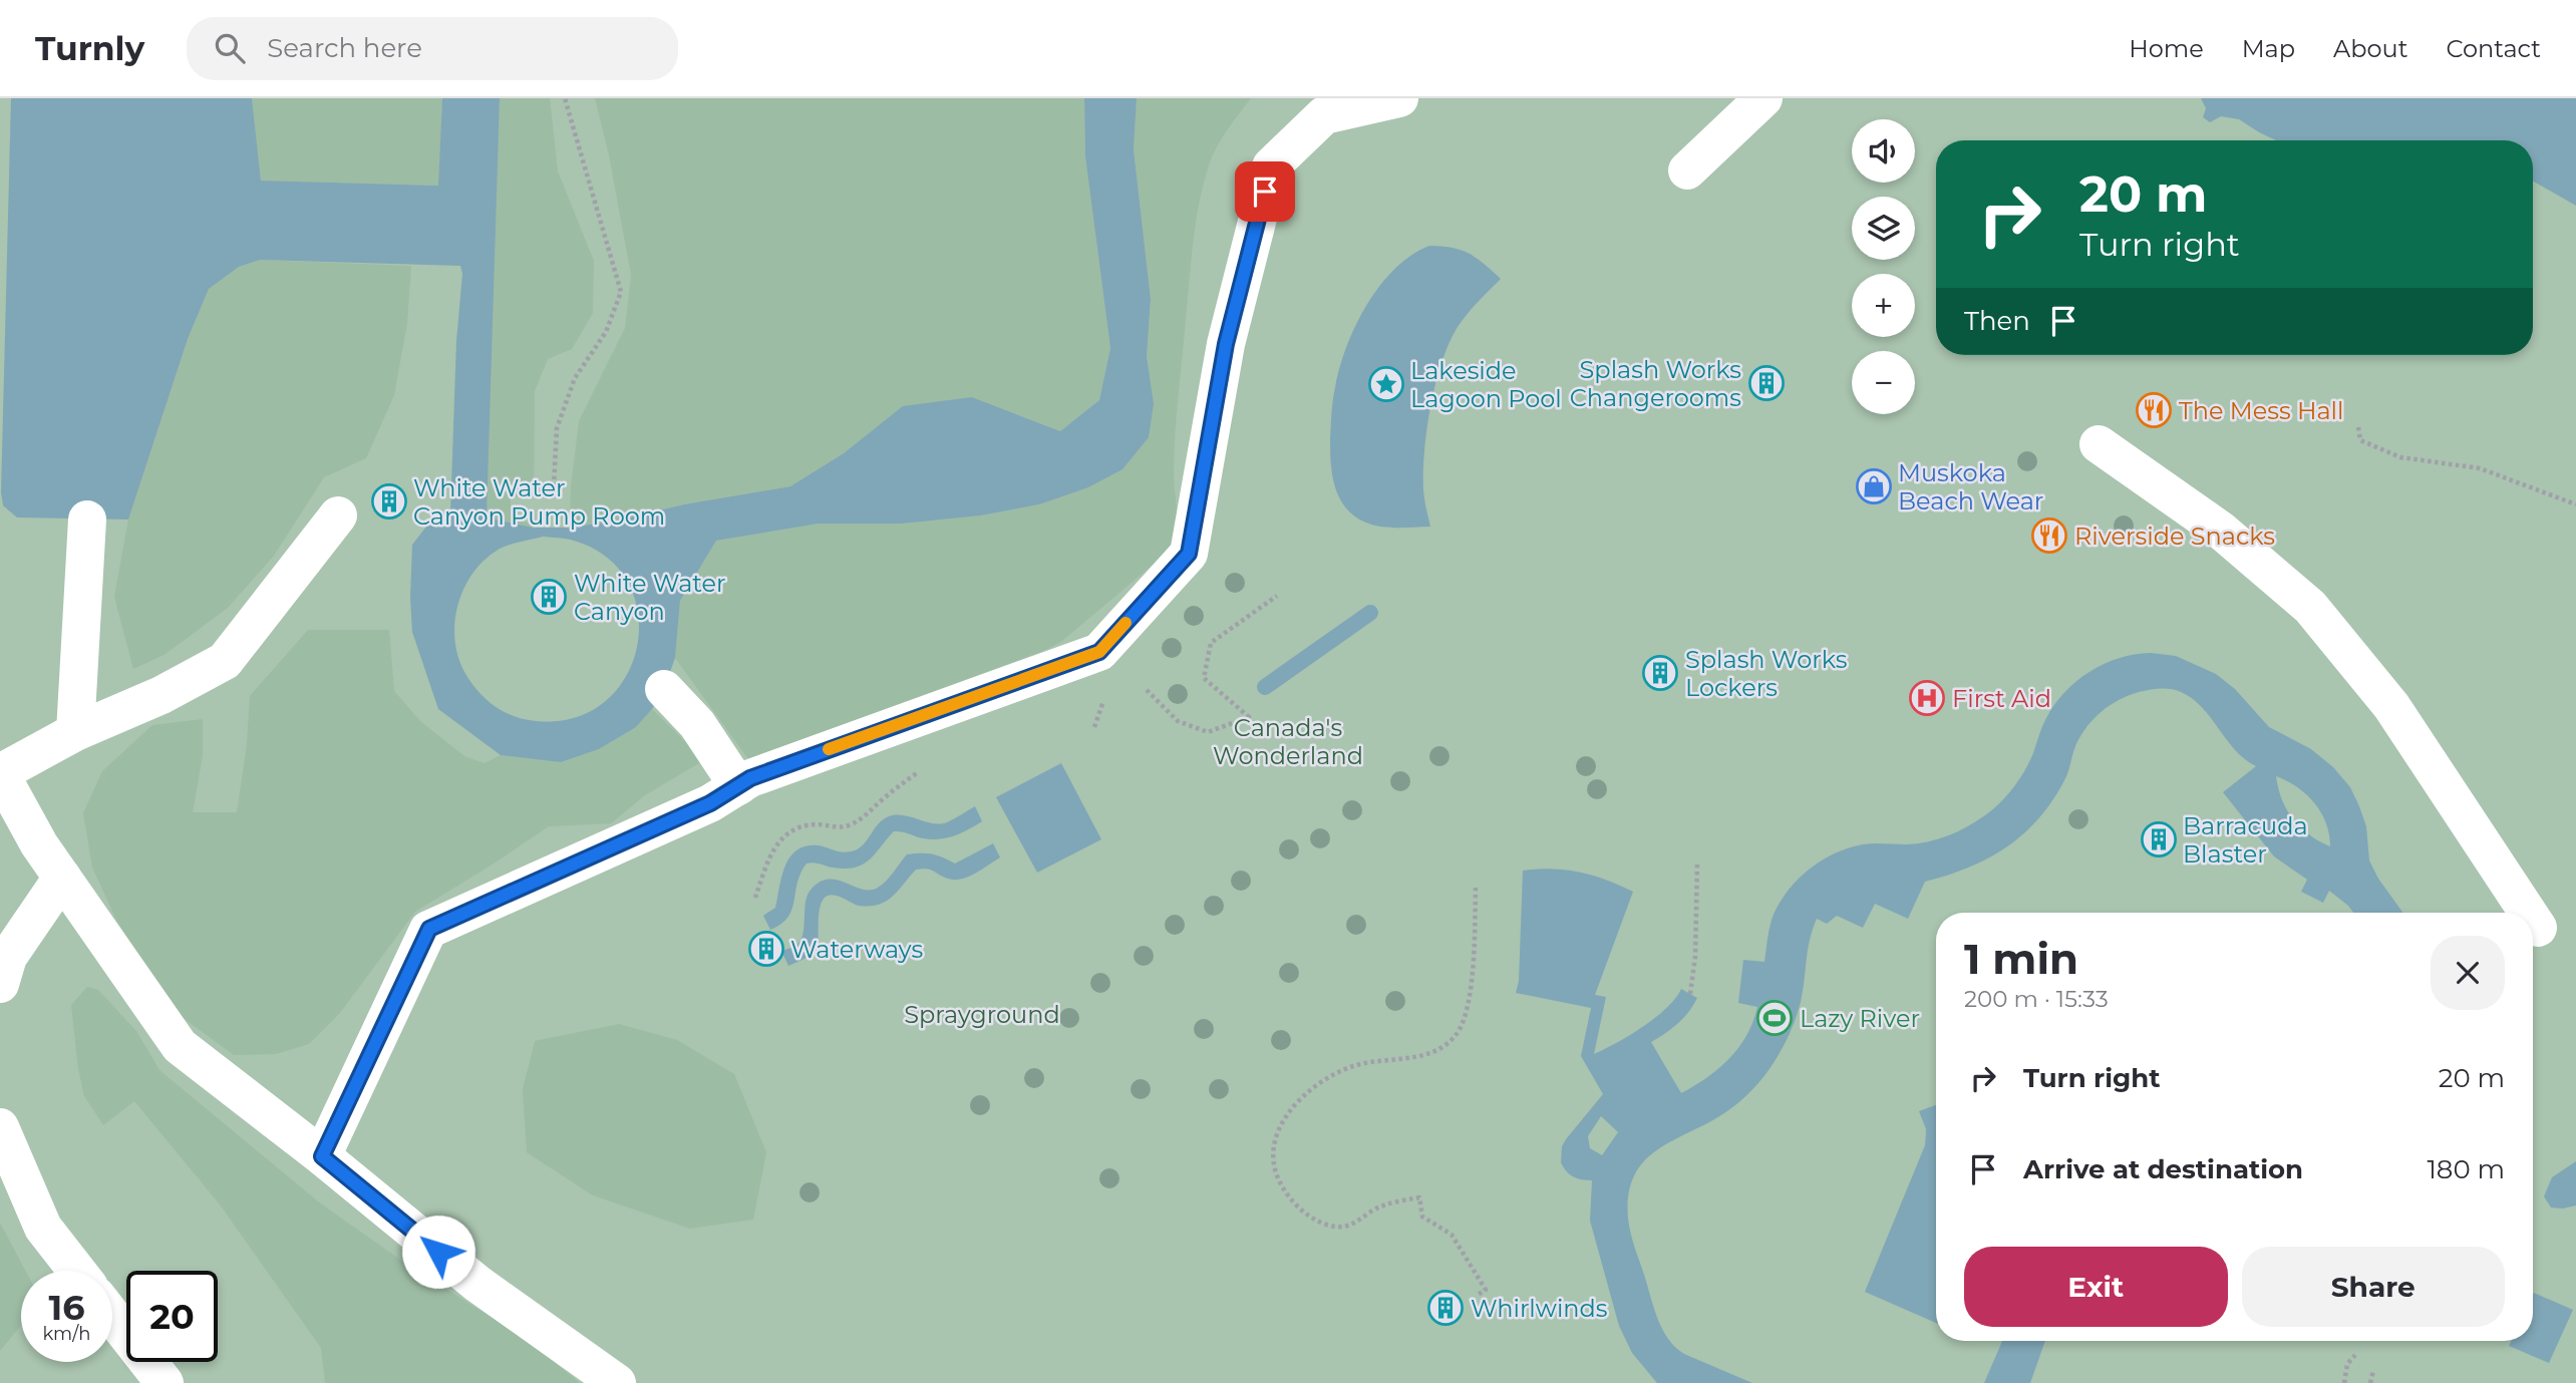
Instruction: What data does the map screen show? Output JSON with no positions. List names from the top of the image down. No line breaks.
{"parks":["Canada's Wonderland","Sprayground"],"places":{"building":["Splash Works Changerooms","White Water Canyon Pump Room","White Water Canyon","Splash Works Lockers","Barracuda Blaster","Waterways","Whirlwinds"],"place":["Lakeside Lagoon Pool"],"restaurant":["The Mess Hall","Riverside Snacks"],"shop":["Muskoka Beach Wear"],"hospital":["First Aid"],"sports":["Lazy River"]},"page":{"header":"Turnly","search":"Search here","nav":["Home","Map","About","Contact"],"map_buttons":["+","−"],"turn":["20 m","Turn right"],"then":"Then","heading":["1 min","200 m · 15:33"],"list":[{"name":"Turn right","value":"20 m"},{"name":"Arrive at destination","value":"180 m"}],"buttons":["Exit","Share"],"speed":"16 km/h","limit":"20"}}
